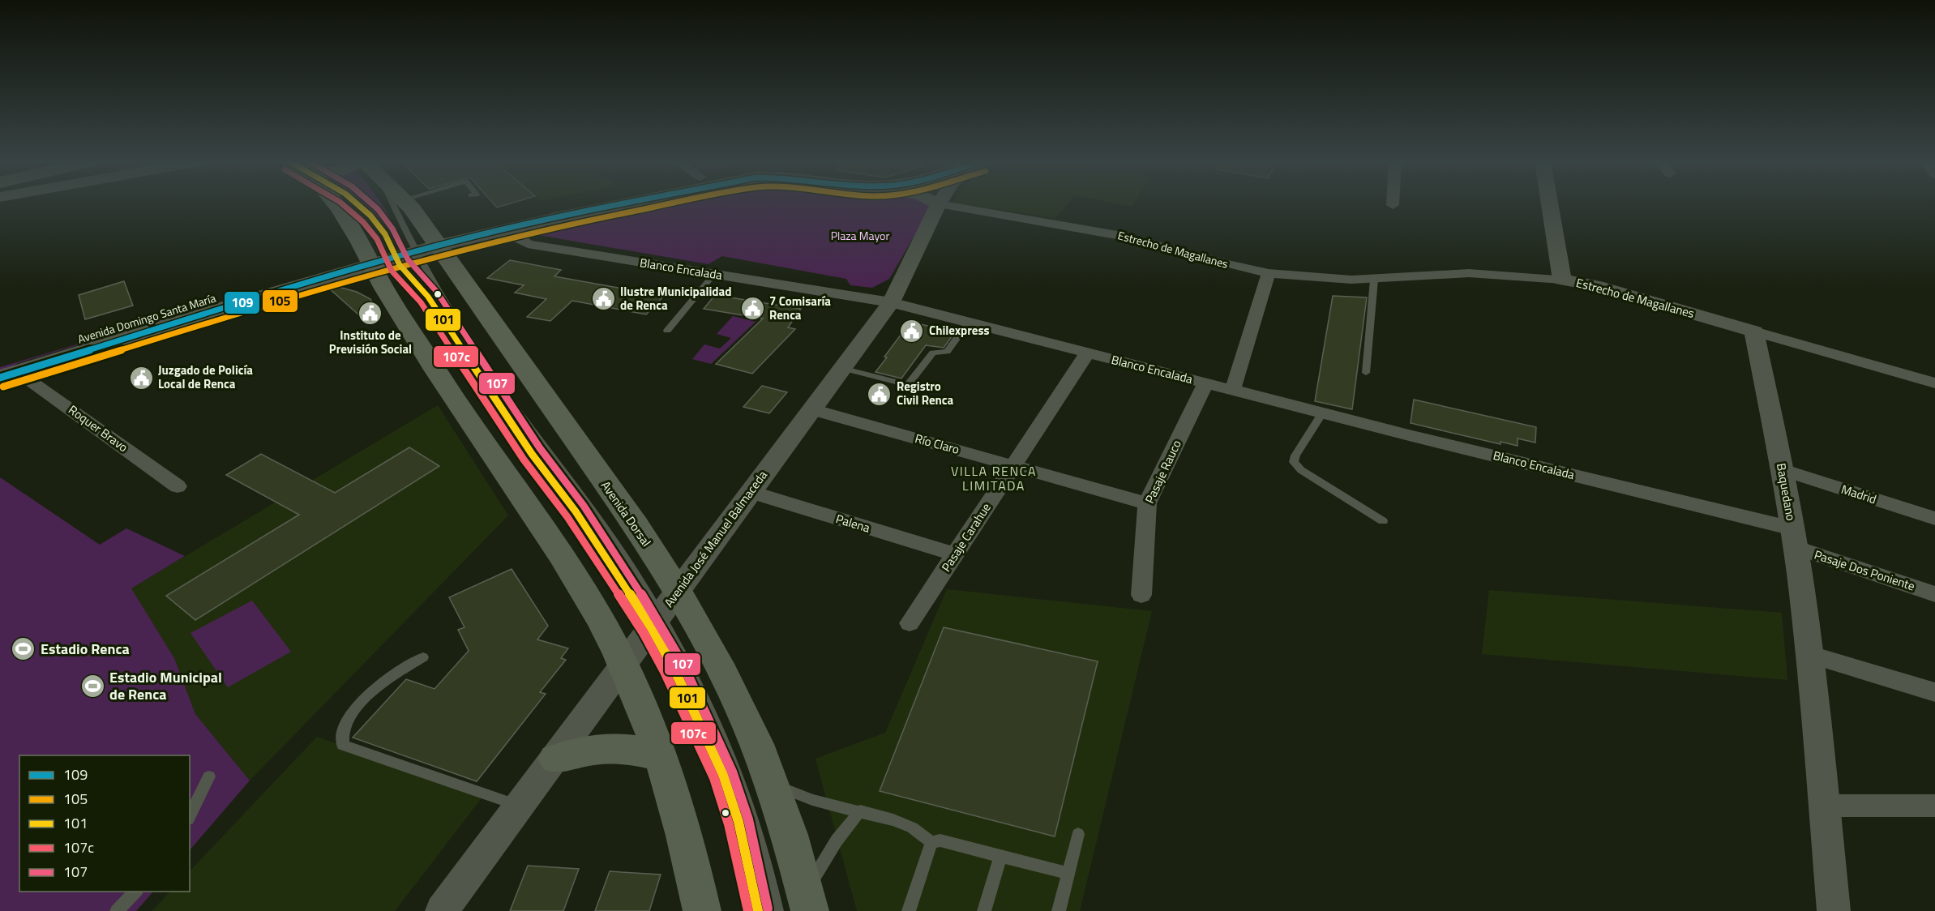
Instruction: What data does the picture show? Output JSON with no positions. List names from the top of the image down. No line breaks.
{"streets":{"main road":["Avenida Domingo Santa María","Avenida Dorsal"],"street":["Estrecho de Magallanes","Blanco Encalada","Roquer Bravo","Río Claro","Pasaje Rauco","Baquedano","Madrid","Palena","Pasaje Carahue","Avenida José Manuel Balmaceda","Pasaje Dos Poniente"]},"crossings":[["Estrecho de Magallanes","Baquedano"],["Estrecho de Magallanes","Avenida José Manuel Balmaceda"],["Blanco Encalada","Avenida Domingo Santa María"],["Blanco Encalada","Pasaje Rauco"],["Blanco Encalada","Baquedano"],["Blanco Encalada","Pasaje Carahue"],["Blanco Encalada","Avenida José Manuel Balmaceda"],["Blanco Encalada","Pasaje Dos Poniente"],["Avenida Domingo Santa María","Roquer Bravo"],["Avenida Domingo Santa María","Avenida Dorsal"],["Río Claro","Pasaje Rauco"],["Río Claro","Pasaje Carahue"],["Río Claro","Avenida José Manuel Balmaceda"],["Baquedano","Madrid"],["Baquedano","Pasaje Dos Poniente"],["Avenida Dorsal","Avenida José Manuel Balmaceda"],["Palena","Pasaje Carahue"],["Palena","Avenida José Manuel Balmaceda"]],"districts":["VILLA RENCA LIMITADA"],"parks":["Plaza Mayor"],"places":{"public building":["Ilustre Municipalidad de Renca","7 Comisaría Renca","Instituto de Previsión Social","Chilexpress","Juzgado de Policía Local de Renca","Registro Civil Renca"],"sports":["Estadio Renca","Estadio Municipal de Renca"]},"lines":["transit line 109","transit line 105","transit line 101","transit line 107c","transit line 107"],"legend":["109","105","101","107c","107"]}
